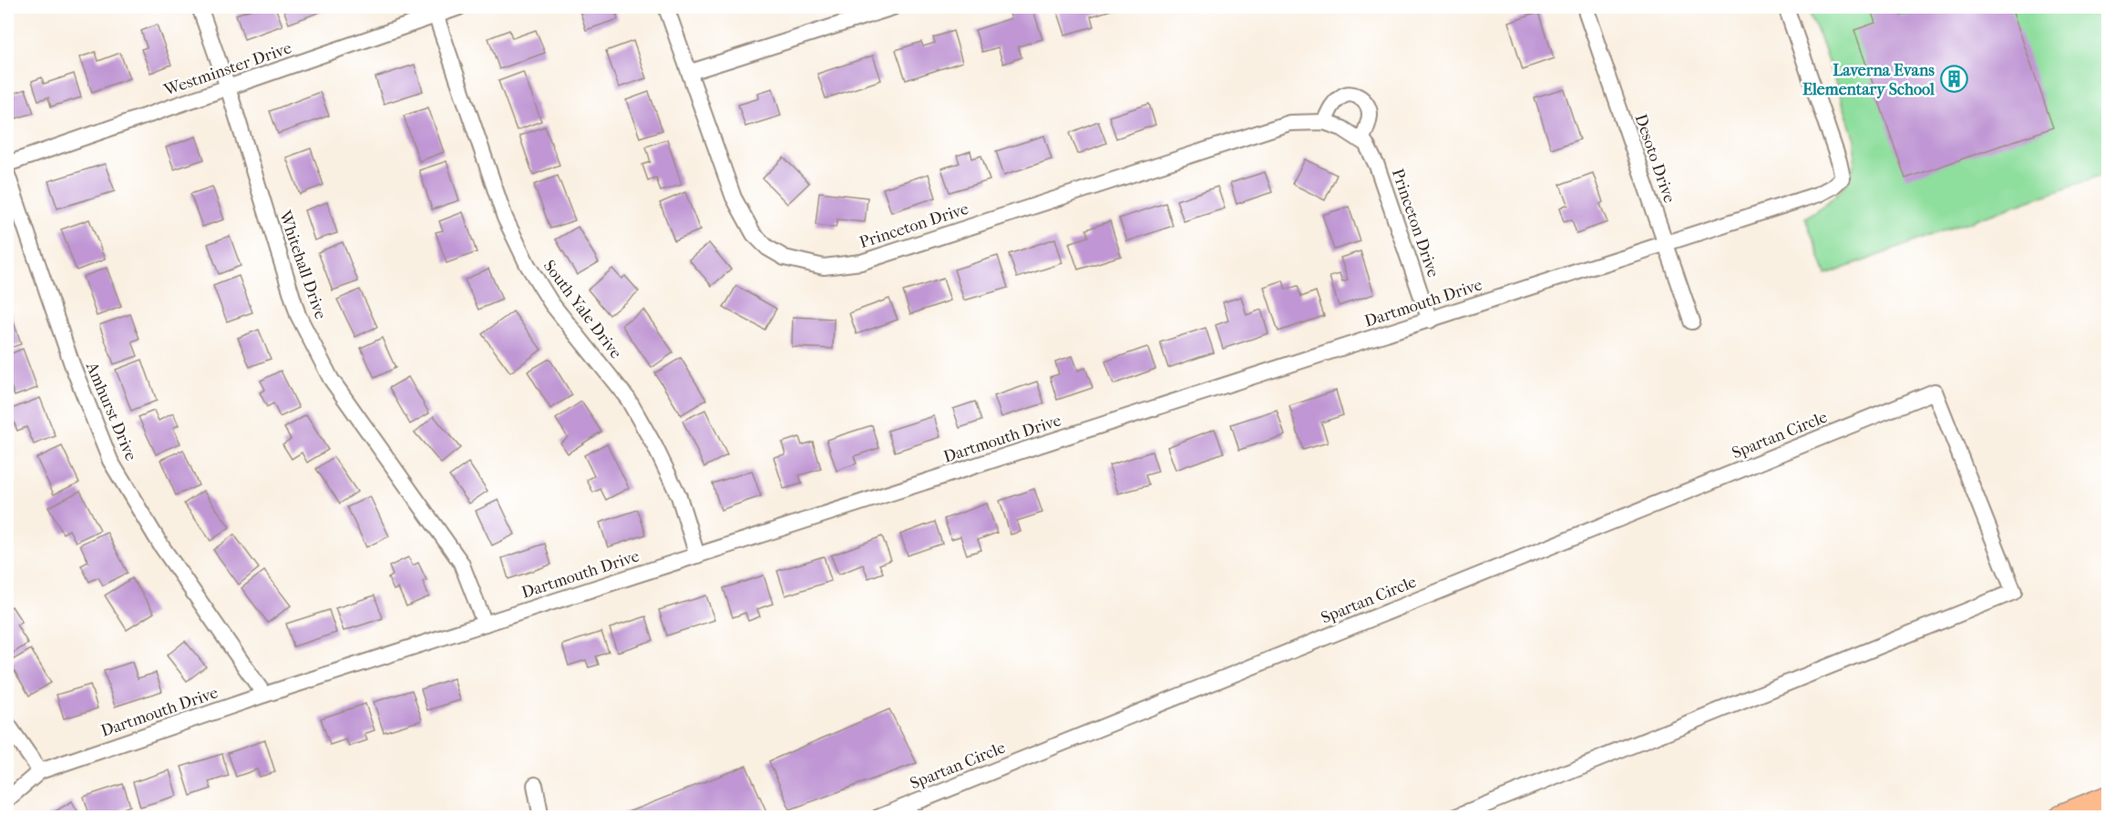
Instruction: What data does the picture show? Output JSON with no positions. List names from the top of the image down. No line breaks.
{"streets":{"street":["Westminster Drive","Desoto Drive","Princeton Drive","Whitehall Drive","Dartmouth Drive","South Yale Drive","Amhurst Drive","Spartan Circle"]},"crossings":[["Westminster Drive","Whitehall Drive"],["Westminster Drive","South Yale Drive"],["Desoto Drive","Dartmouth Drive"],["Princeton Drive","Dartmouth Drive"],["Whitehall Drive","Dartmouth Drive"],["Dartmouth Drive","South Yale Drive"],["Dartmouth Drive","Amhurst Drive"]],"places":{"building":["Laverna Evans Elementary School"]}}
